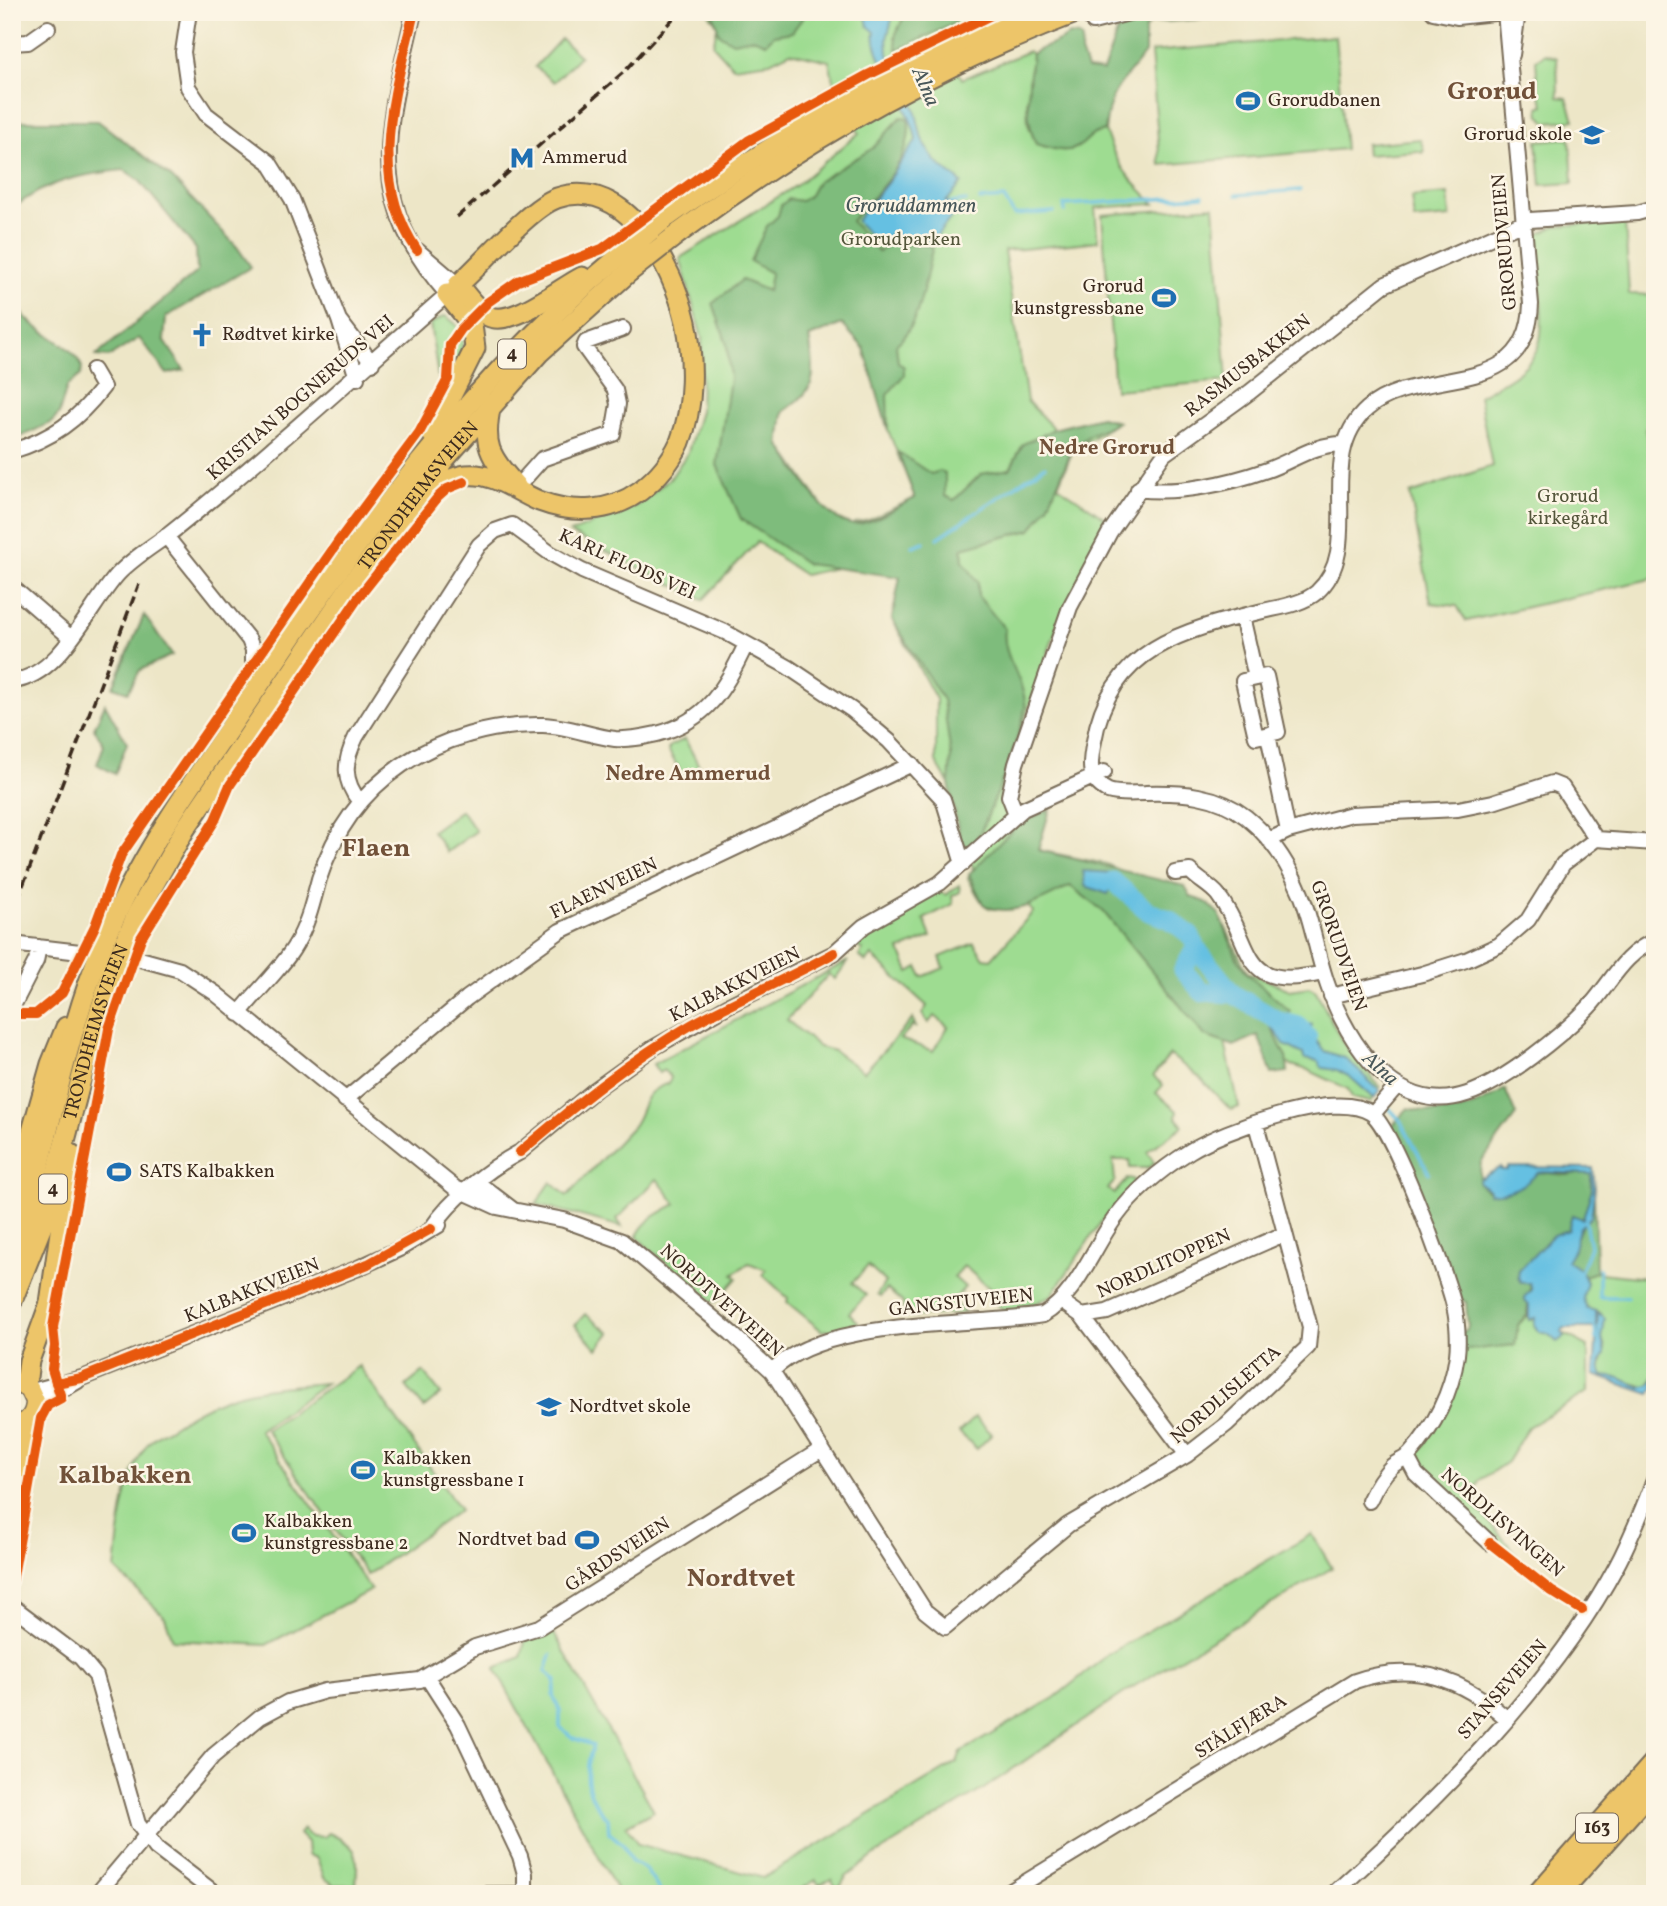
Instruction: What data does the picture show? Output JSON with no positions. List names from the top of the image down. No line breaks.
{"streets":{"highway":["4","TRONDHEIMSVEIEN","163"],"street":["GRORUDVEIEN","RASMUSBAKKEN","KRISTIAN BOGNERUDS VEI","KARL FLODS VEI","FLAENVEIEN","KALBAKKVEIEN","NORDLITOPPEN","NORDTVETVEIEN","GANGSTUVEIEN","NORDLISLETTA","NORDLISVINGEN","GÅRDSVEIEN","STANSEVEIEN","STÅLFJÆRA"]},"crossings":[["GRORUDVEIEN","RASMUSBAKKEN"],["GRORUDVEIEN","GANGSTUVEIEN"],["RASMUSBAKKEN","KALBAKKVEIEN"],["KARL FLODS VEI","FLAENVEIEN"],["KARL FLODS VEI","KALBAKKVEIEN"],["FLAENVEIEN","NORDTVETVEIEN"],["KALBAKKVEIEN","NORDTVETVEIEN"],["NORDLITOPPEN","GANGSTUVEIEN"],["NORDLITOPPEN","NORDLISLETTA"],["NORDTVETVEIEN","GANGSTUVEIEN"],["NORDTVETVEIEN","NORDLISLETTA"],["NORDTVETVEIEN","GÅRDSVEIEN"],["GANGSTUVEIEN","NORDLISLETTA"],["STANSEVEIEN","STÅLFJÆRA"]],"districts":["Grorud","Nedre Grorud","Nedre Ammerud","Flaen","Kalbakken","Nordtvet"],"water":["Alna","Groruddammen"],"parks":["Grorudparken","Grorud kirkegård"],"places":{"sports":["Grorudbanen","Grorud kunstgressbane","SATS Kalbakken","Kalbakken kunstgressbane 1","Kalbakken kunstgressbane 2","Nordtvet bad"],"school or university":["Grorud skole","Nordtvet skole"],"metro station":["Ammerud"],"church":["Rødtvet kirke"]}}
